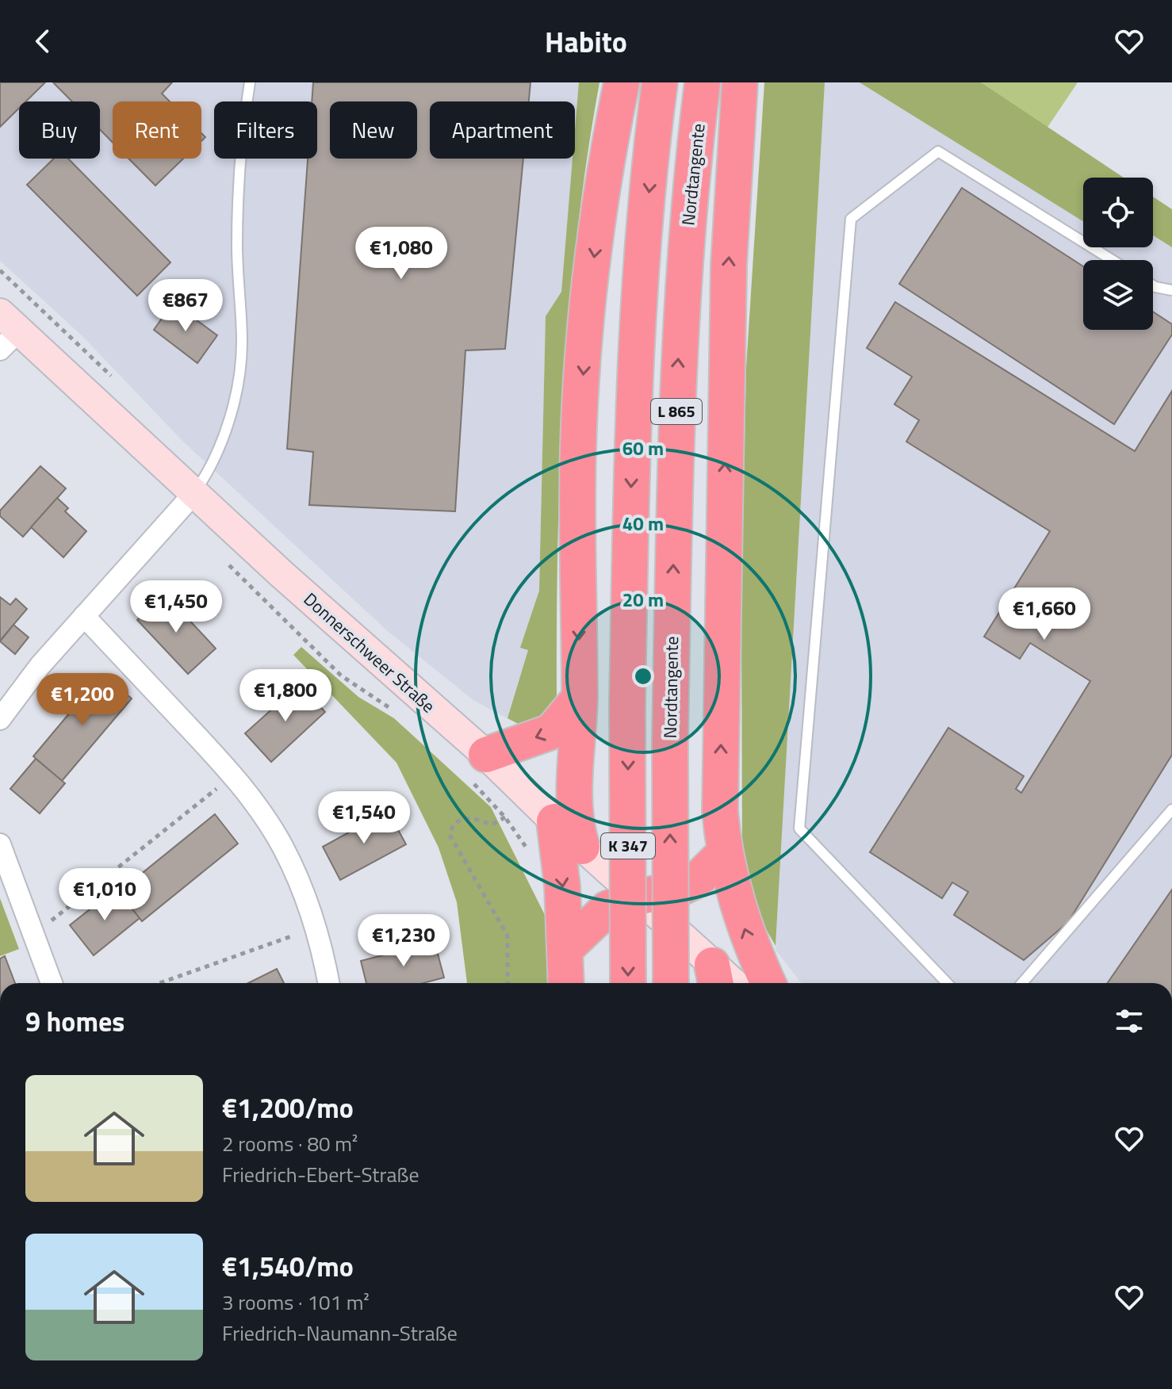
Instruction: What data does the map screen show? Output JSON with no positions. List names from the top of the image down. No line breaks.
{"streets":{"highway":["Nordtangente","L 865","K 347"],"main road":["Donnerschweer Straße"]},"crossings":[["L 865","K 347"]],"page":{"header":"Habito","chip":["Buy","Rent","Filters","New","Apartment"],"price":["€1,080","€867","€1,450","€1,660","€1,800","€1,200","€1,540","€1,010","€1,230"],"heading":"9 homes","list":[{"name":"€1,200/mo","note":"2 rooms · 80 m² · Friedrich-Ebert-Straße"},{"name":"€1,540/mo","note":"3 rooms · 101 m² · Friedrich-Naumann-Straße"}]},"rings":["60 m","40 m","20 m"]}
